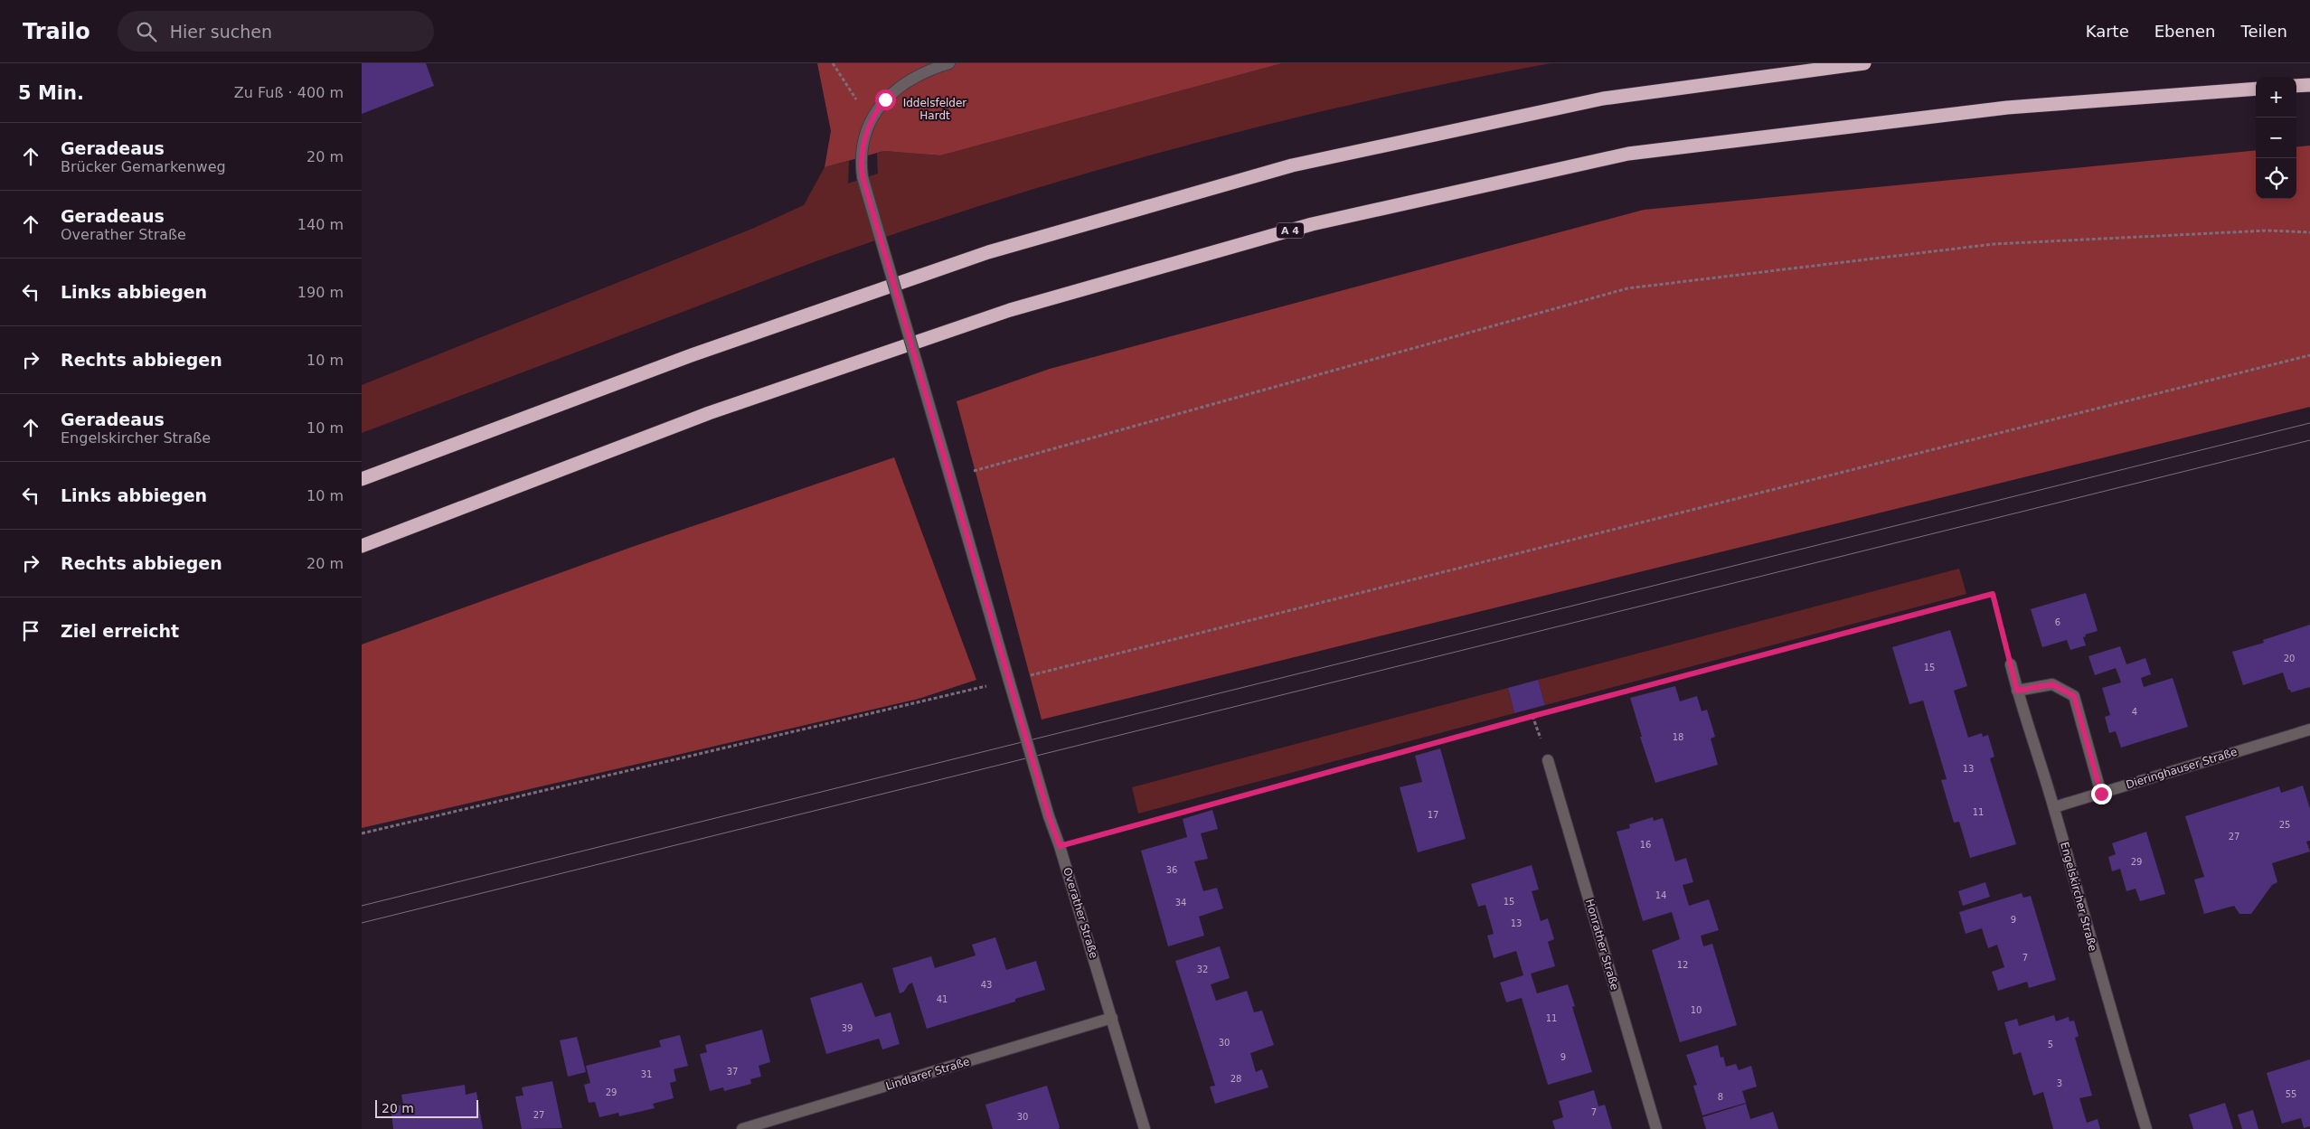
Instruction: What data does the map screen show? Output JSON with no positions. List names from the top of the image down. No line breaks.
{"streets":{"highway":["A 4"],"street":["Dieringhauser Straße","Engelskircher Straße","Overather Straße","Honrather Straße","Lindlarer Straße"]},"crossings":[["Dieringhauser Straße","Engelskircher Straße"],["Overather Straße","Lindlarer Straße"]],"parks":["Iddelsfelder Hardt"],"house_numbers":["6","20","15","4","18","13","11","17","25","27","16","29","36","14","15","34","9","13","7","12","32","43","41","10","11","39","30","5","9","37","31","28","3","29","55","8","7","27","30"],"scale_bar":"20 m","page":{"header":"Trailo","search":"Hier suchen","nav":["Karte","Ebenen","Teilen"],"heading":["5 Min.","Zu Fuß · 400 m"],"map_buttons":["+","−"],"list":[["Geradeaus","Brücker Gemarkenweg","20 m"],["Geradeaus","Overather Straße","140 m"],["Links abbiegen","190 m"],["Rechts abbiegen","10 m"],["Geradeaus","Engelskircher Straße","10 m"],["Links abbiegen","10 m"],["Rechts abbiegen","20 m"],"Ziel erreicht"],"scale":"20 m"}}
